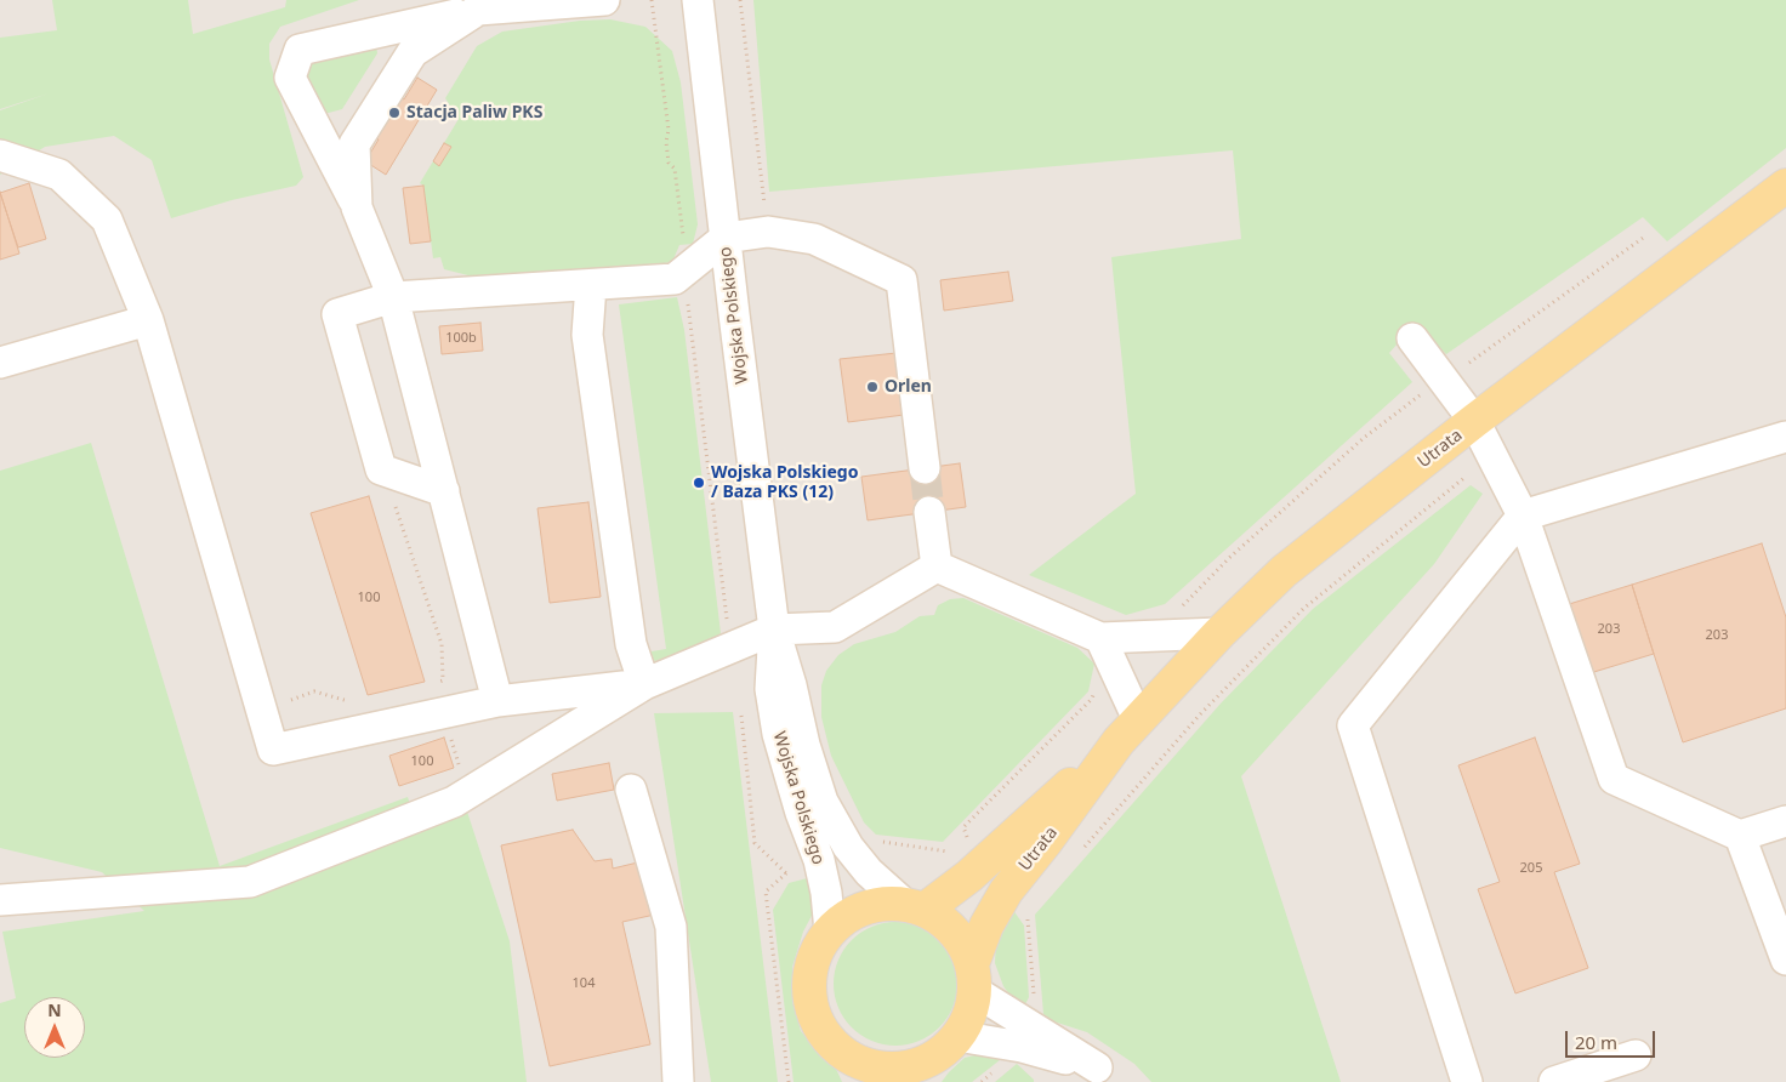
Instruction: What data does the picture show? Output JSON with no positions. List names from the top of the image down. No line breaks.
{"streets":{"main road":["Utrata"],"street":["Wojska Polskiego"]},"crossings":[["Wojska Polskiego","Utrata"]],"places":["Stacja Paliw PKS","Orlen","Wojska Polskiego / Baza PKS (12)"],"house_numbers":["100b","100","203","203","100","205","104"],"scale_bar":"20 m","north":"top"}
